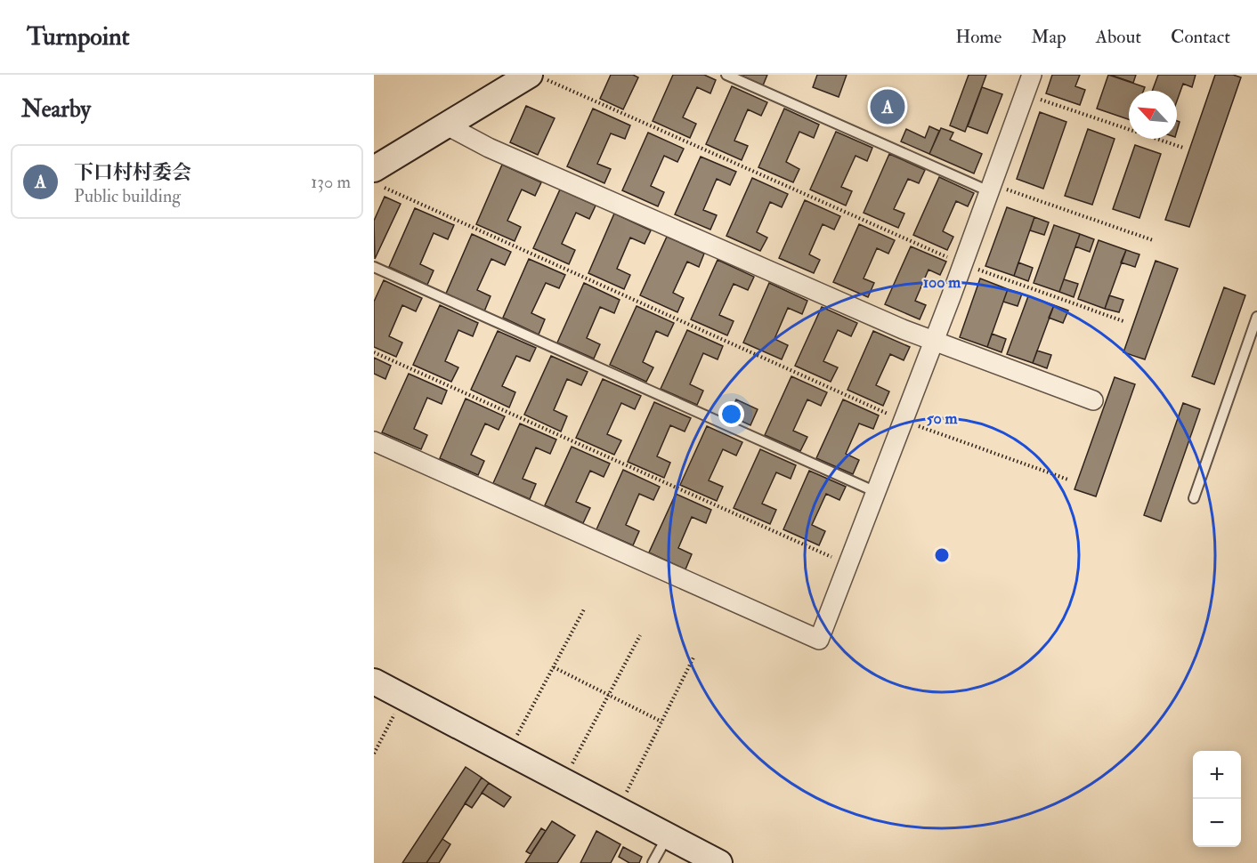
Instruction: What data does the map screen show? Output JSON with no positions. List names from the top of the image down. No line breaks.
{"north":"top left","page":{"header":"Turnpoint","nav":["Home","Map","About","Contact"],"heading":"Nearby","pins":"A","list":[{"mark":"A","name":"下口村村委会","note":"Public building","value":"130 m"}],"map_buttons":["+","−"]},"rings":["100 m","50 m"]}
